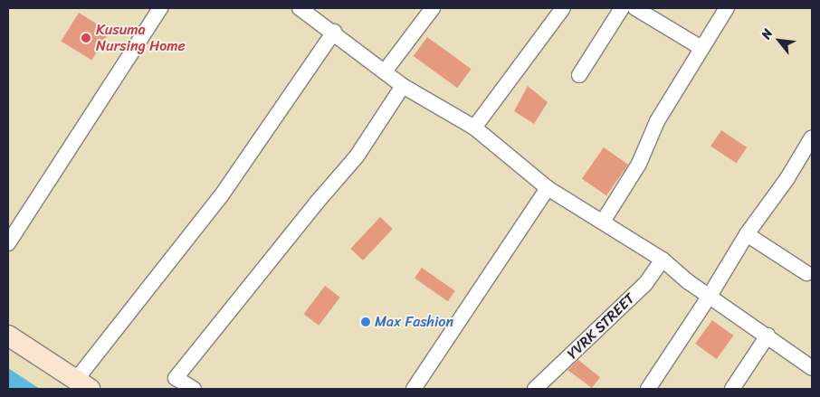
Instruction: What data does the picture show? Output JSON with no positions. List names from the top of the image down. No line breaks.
{"streets":{"street":["YVRK STREET"]},"places":["Kusuma Nursing Home","Max Fashion"],"north":"top left"}
